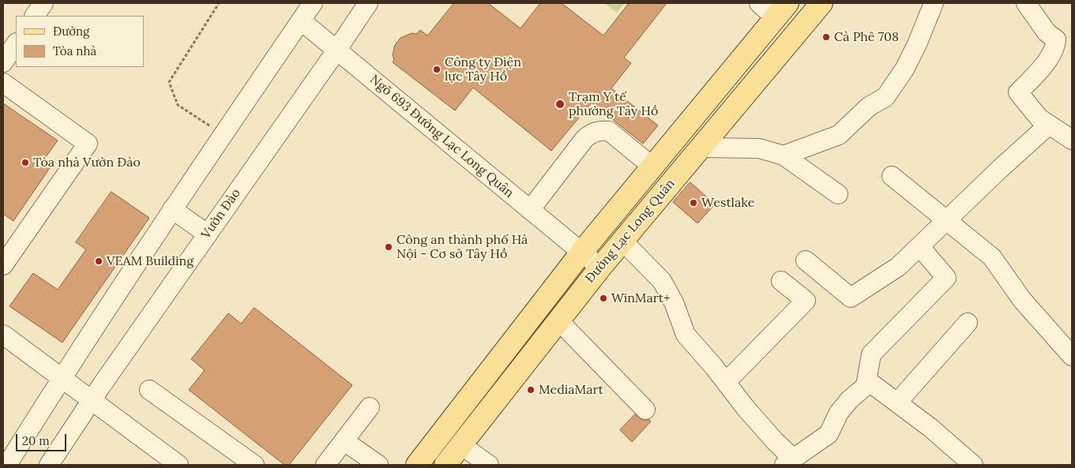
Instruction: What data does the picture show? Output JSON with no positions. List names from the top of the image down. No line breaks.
{"streets":{"main road":["Đường Lạc Long Quân"],"street":["Ngõ 693 Đường Lạc Long Quân","Vườn Đào"]},"crossings":[["Ngõ 693 Đường Lạc Long Quân","Vườn Đào"],["Ngõ 693 Đường Lạc Long Quân","Đường Lạc Long Quân"]],"places":["Cà Phê 708","Công ty Điện lực Tây Hồ","Trạm Y tế phường Tây Hồ","Tòa nhà Vườn Đào","Westlake","Công an thành phố Hà Nội - Cơ sở Tây Hồ","VEAM Building","WinMart+","MediaMart"],"legend":["Đường","Tòa nhà"],"scale_bar":"20 m"}
